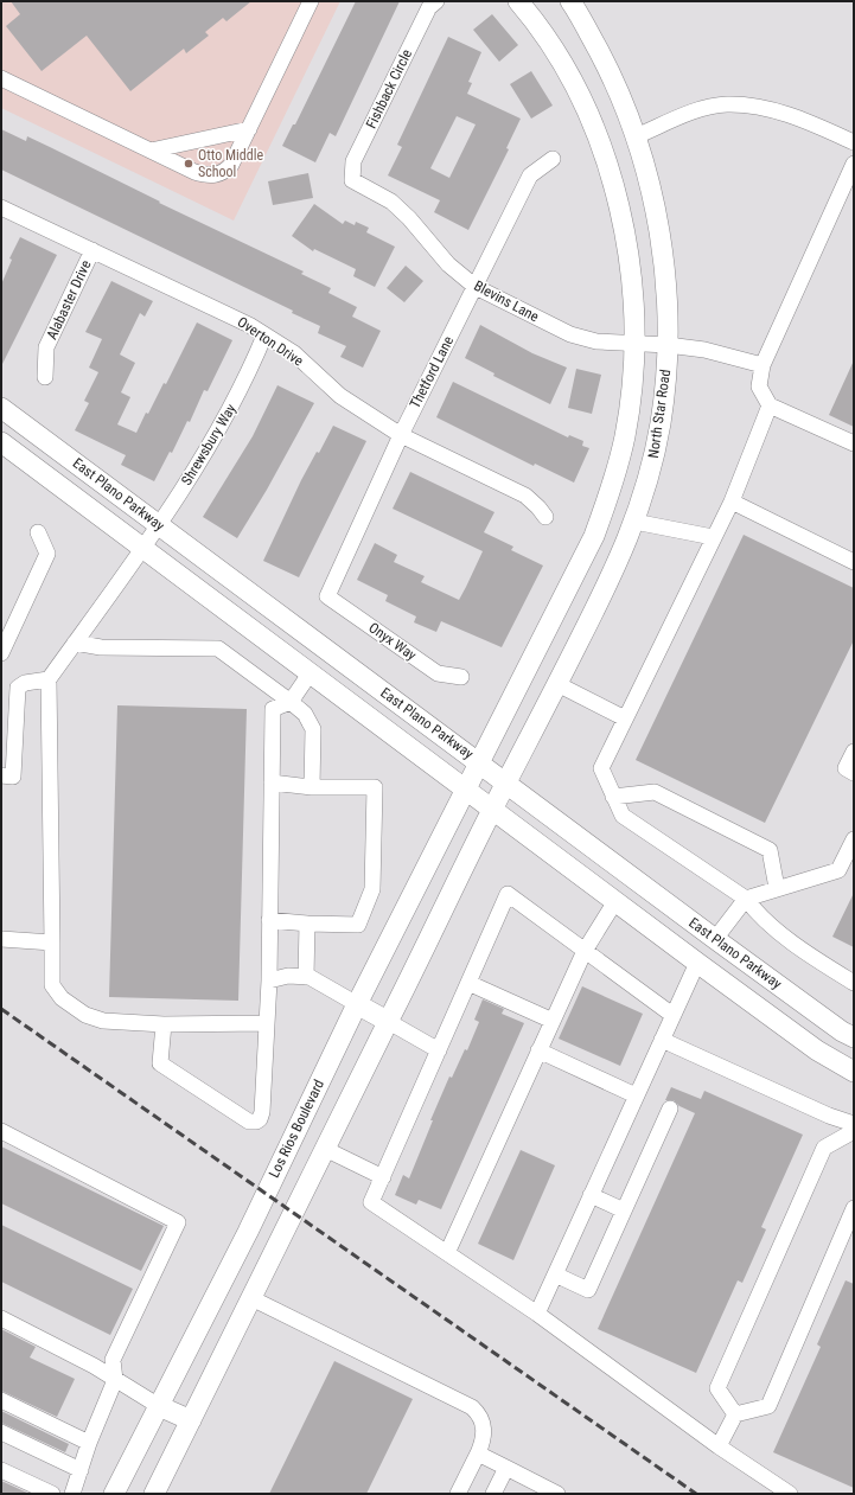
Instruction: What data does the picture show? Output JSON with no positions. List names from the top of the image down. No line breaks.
{"streets":{"main road":["North Star Road","East Plano Parkway","Los Rios Boulevard"],"street":["Fishback Circle","Alabaster Drive","Blevins Lane","Overton Drive","Thetford Lane","Shrewsbury Way","Onyx Way"]},"crossings":[["Fishback Circle","Blevins Lane"],["Alabaster Drive","Overton Drive"],["Blevins Lane","Thetford Lane"],["Blevins Lane","North Star Road"],["Overton Drive","Thetford Lane"],["Overton Drive","Shrewsbury Way"],["Thetford Lane","Onyx Way"],["North Star Road","East Plano Parkway"],["Shrewsbury Way","East Plano Parkway"],["East Plano Parkway","Los Rios Boulevard"]],"places":["Otto Middle School"]}
